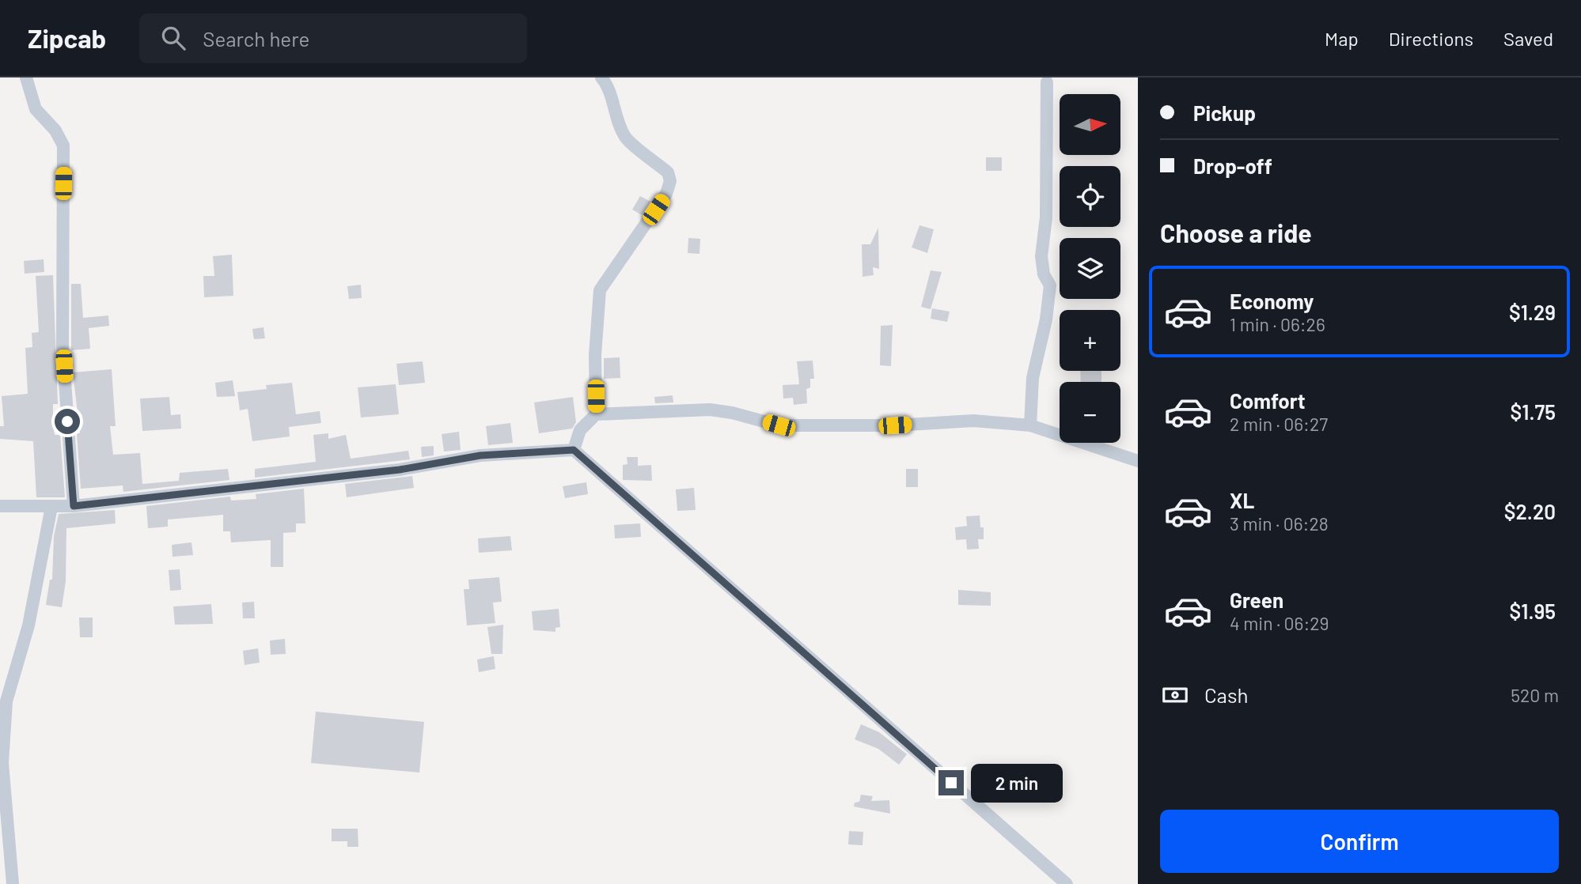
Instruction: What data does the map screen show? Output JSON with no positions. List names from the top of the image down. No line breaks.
{"north":"right","page":{"header":"Zipcab","search":"Search here","nav":["Map","Directions","Saved"],"banner":["Pickup","Drop-off"],"map_buttons":["+","−"],"heading":"Choose a ride","list":[{"name":"Economy","note":"1 min · 06:26","value":"$1.29"},{"name":"Comfort","note":"2 min · 06:27","value":"$1.75"},{"name":"XL","note":"3 min · 06:28","value":"$2.20"},{"name":"Green","note":"4 min · 06:29","value":"$1.95"}],"pay":["Cash","520 m"],"bubble":"2 min","buttons":"Confirm"}}
